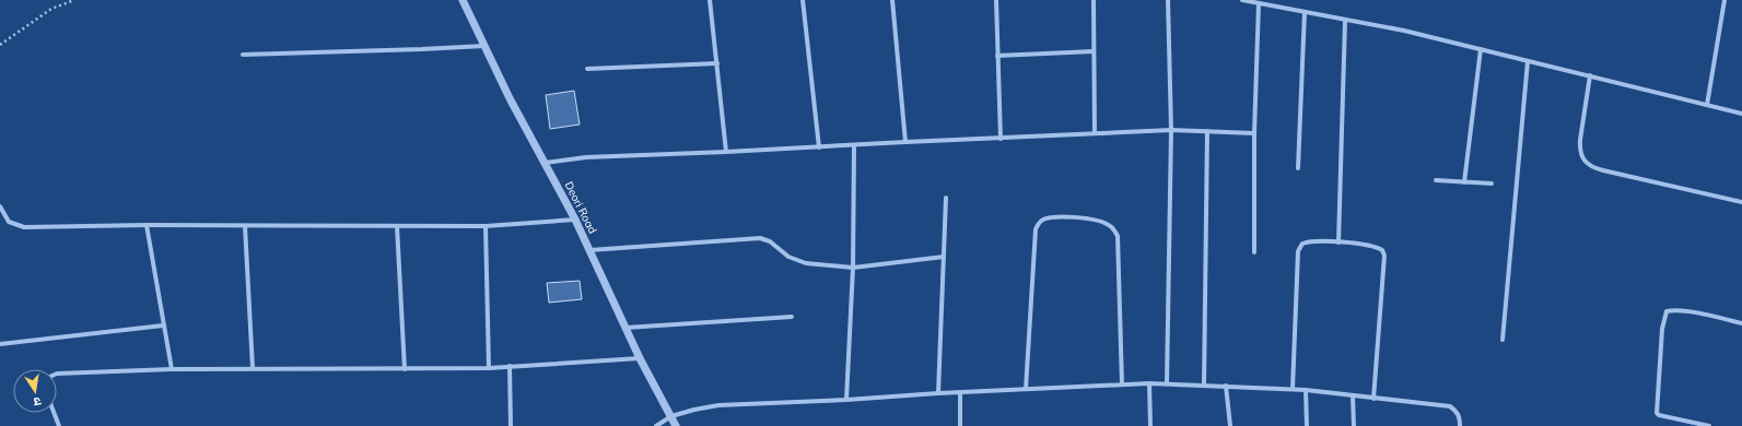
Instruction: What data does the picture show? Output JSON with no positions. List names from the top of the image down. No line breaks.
{"streets":{"street":["Deori Road"]},"north":"bottom"}
